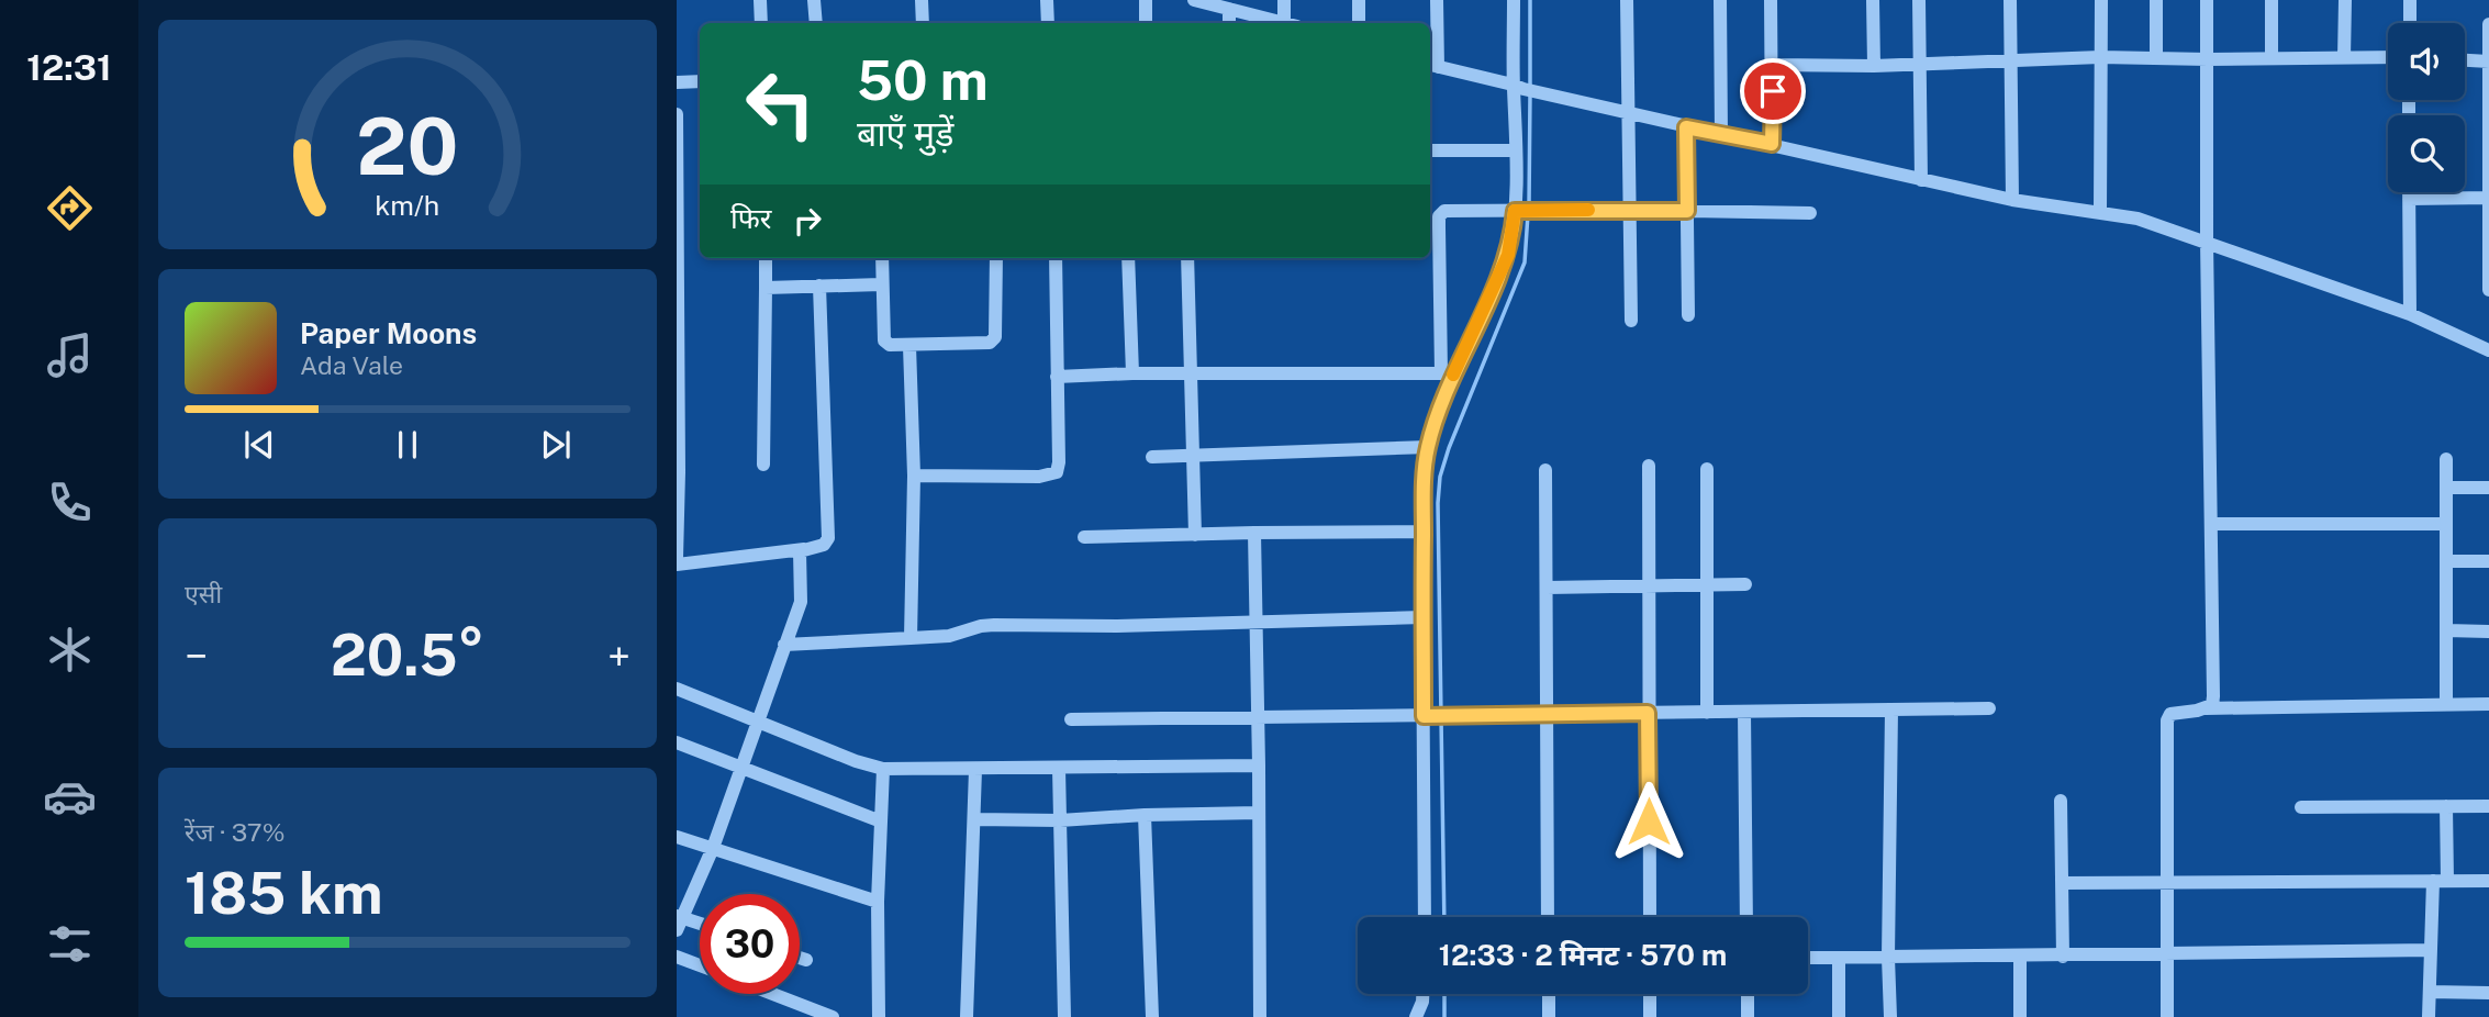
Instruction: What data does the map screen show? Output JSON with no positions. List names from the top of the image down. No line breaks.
{"page":{"tabs":"12:31","turn":["50 m","बाएँ मुड़ें"],"then":"फिर","song":["Paper Moons","Ada Vale"],"tile":["एसी",["रेंज · 37%","185 km"]],"heat":["−","20.5°","+"],"limit":"30","trip":"12:33 · 2 मिनट · 570 m","gauge":["20","km/h"]}}
